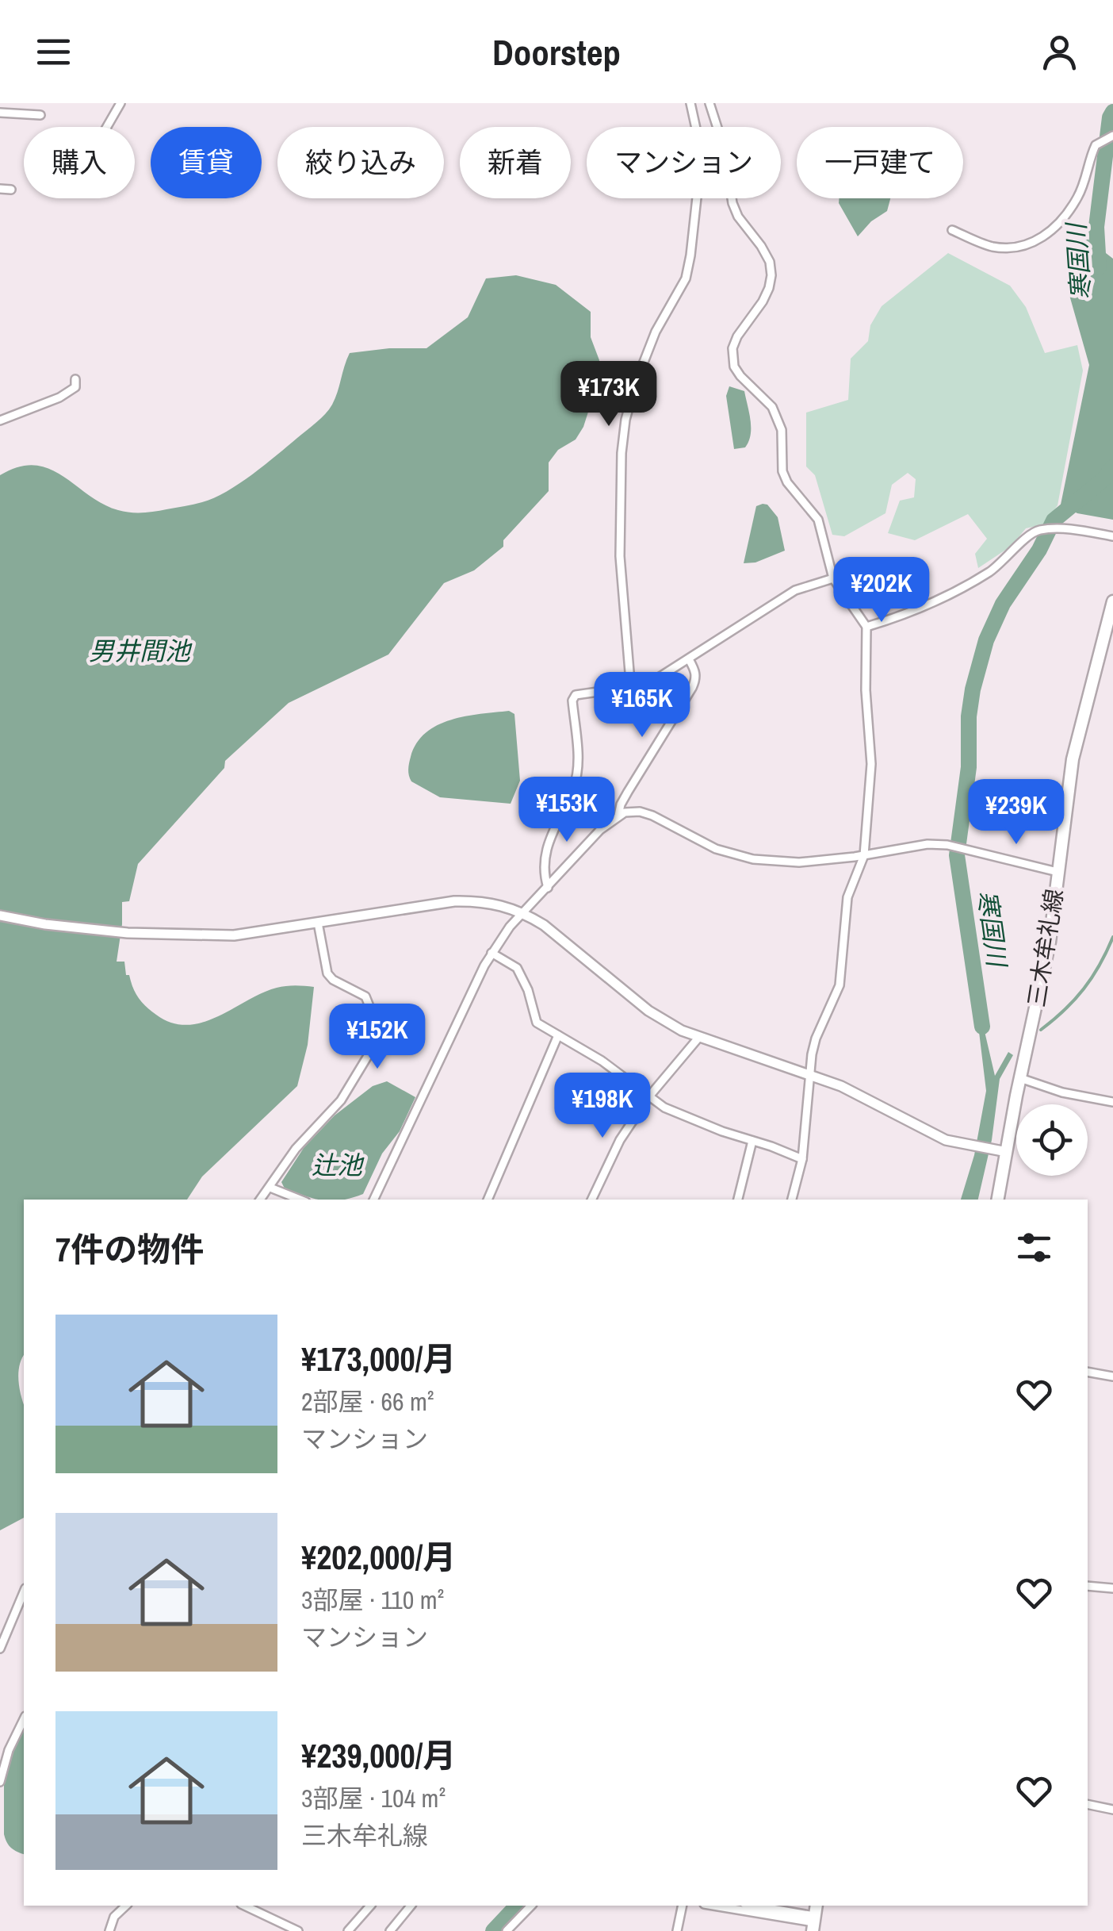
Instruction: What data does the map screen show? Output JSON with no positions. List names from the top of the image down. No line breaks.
{"streets":{"main road":["三木牟礼線"]},"water":["寒国川","男井間池","辻池"],"page":{"header":"Doorstep","chip":["購入","賃貸","絞り込み","新着","マンション","一戸建て"],"price":["¥173K","¥202K","¥165K","¥153K","¥239K","¥152K","¥198K"],"heading":"7件の物件","list":[{"name":"¥173,000/月","note":"2部屋 · 66 m² · マンション"},{"name":"¥202,000/月","note":"3部屋 · 110 m² · マンション"},{"name":"¥239,000/月","note":"3部屋 · 104 m² · 三木牟礼線"}]}}
